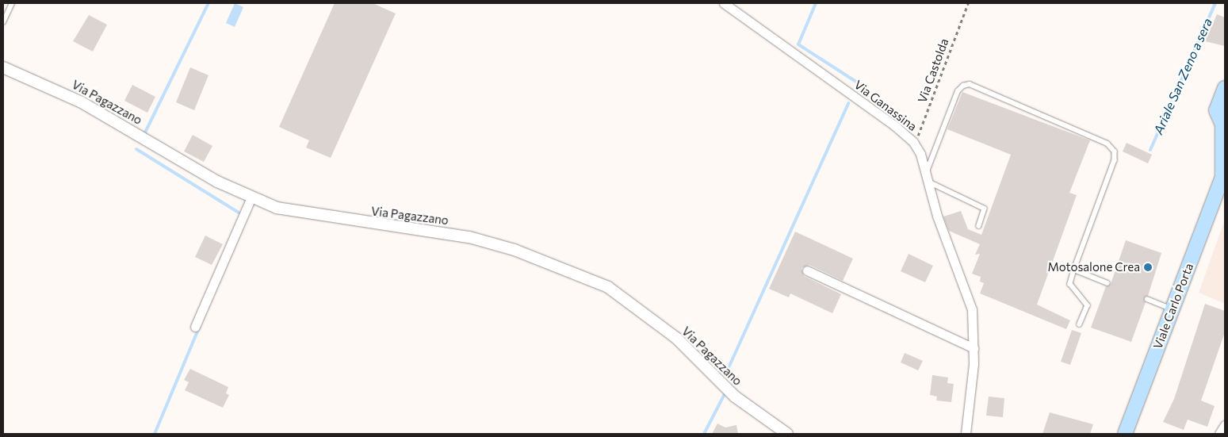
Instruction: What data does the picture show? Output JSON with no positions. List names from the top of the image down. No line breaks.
{"streets":{"main road":["Viale Carlo Porta"],"street":["Via Pagazzano","Via Ganassina"],"path":["Via Castolda"]},"crossings":[["Via Castolda","Via Ganassina"]],"water":["Ariale San Zeno a sera"],"places":["Motosalone Crea"]}
